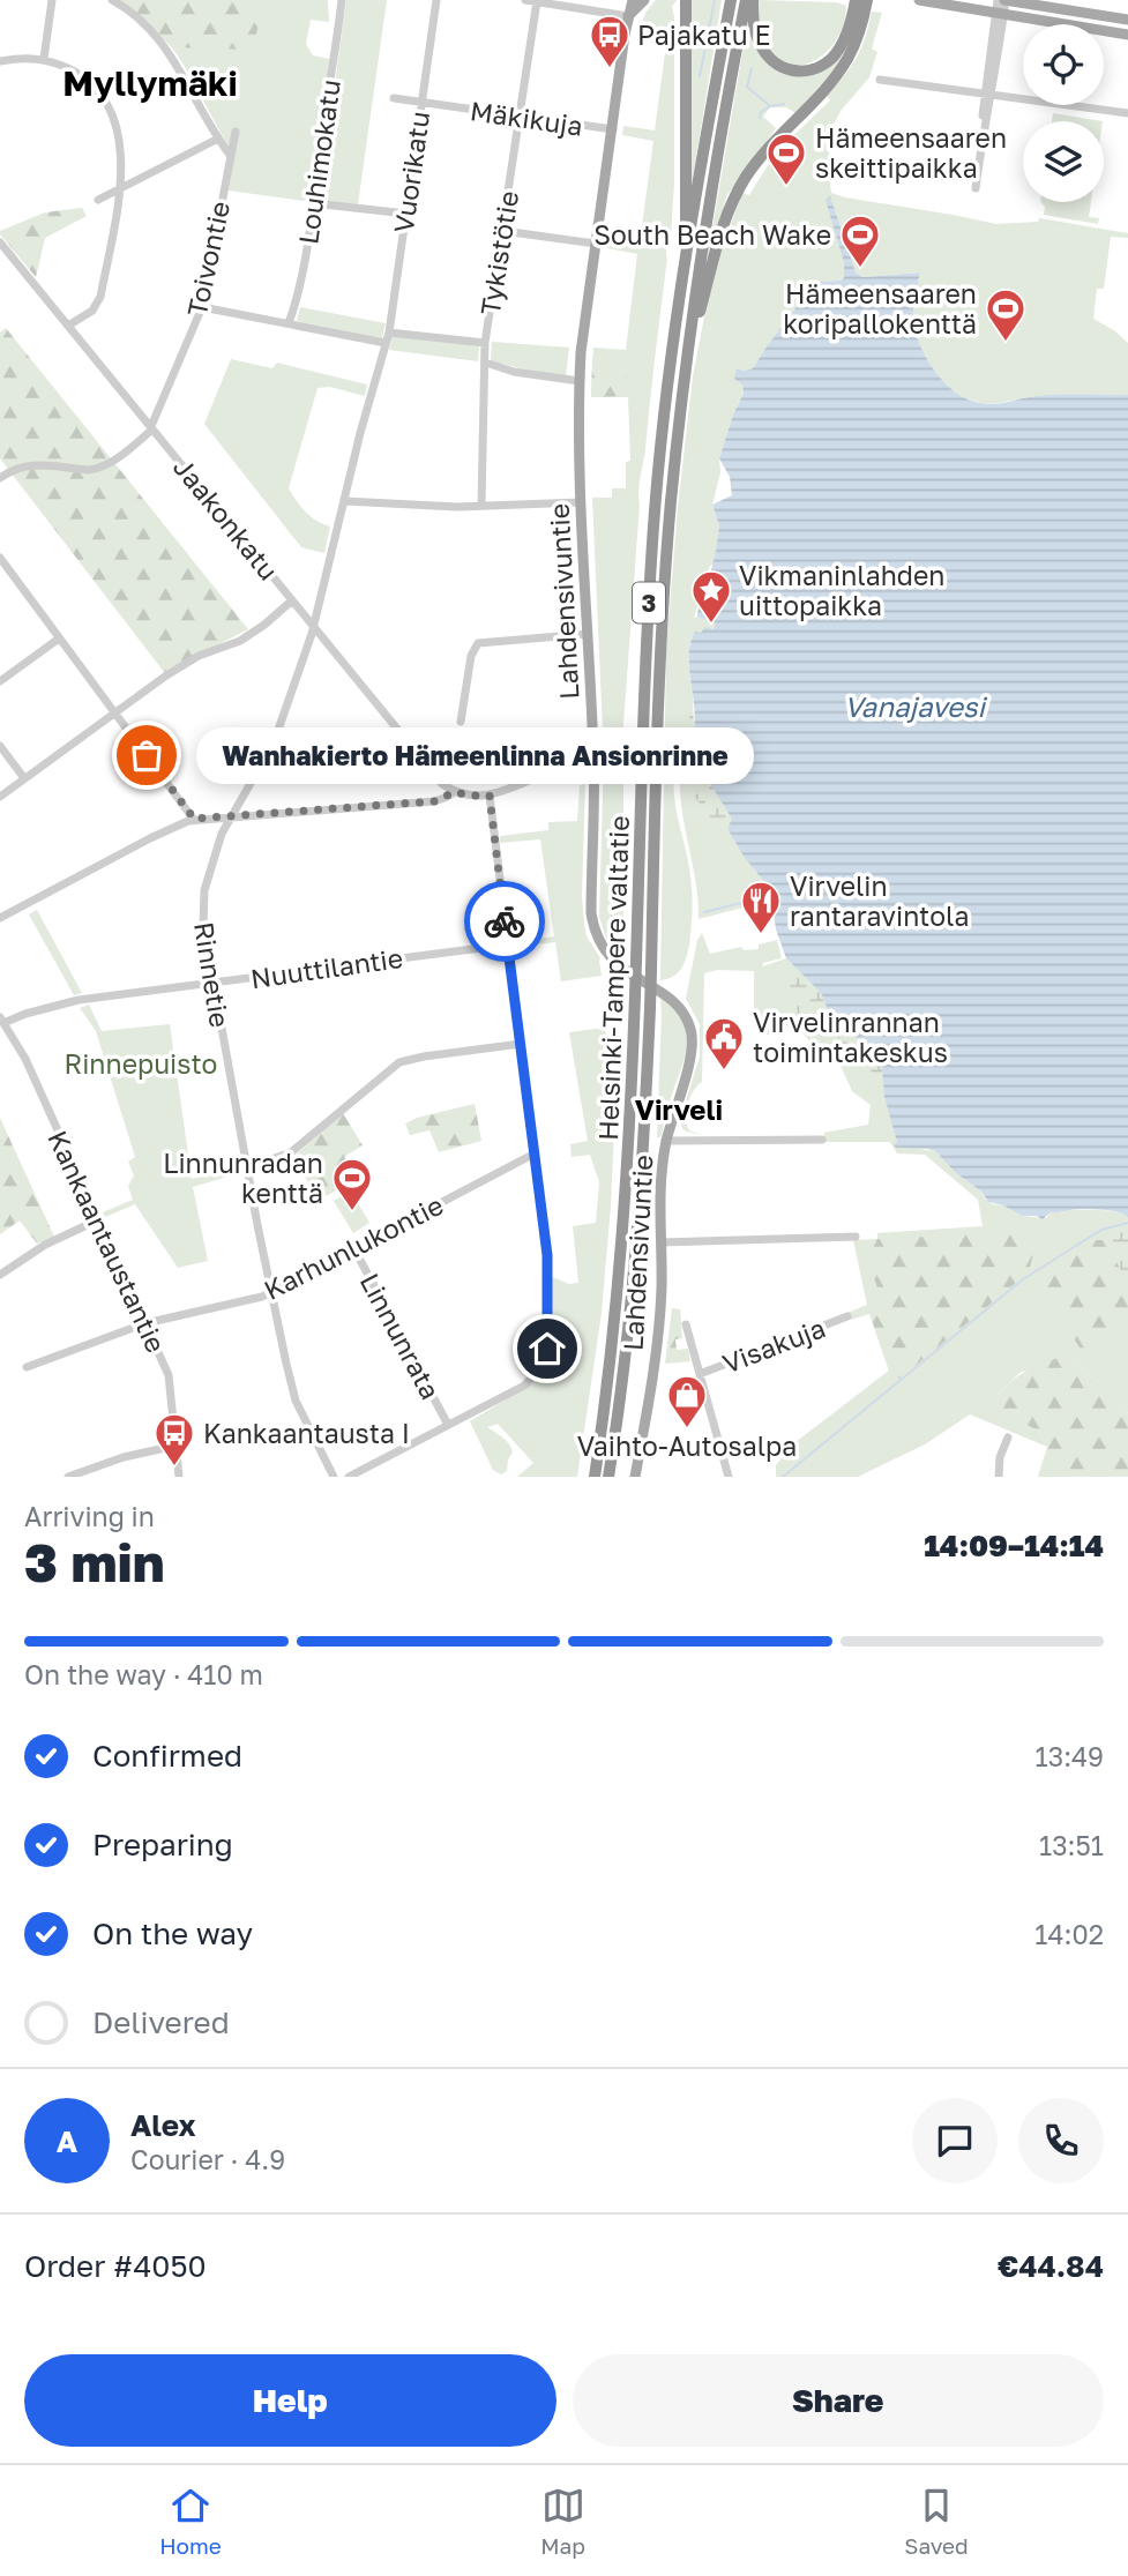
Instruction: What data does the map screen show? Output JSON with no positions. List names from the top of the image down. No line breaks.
{"streets":{"highway":["3","Helsinki-Tampere valtatie"],"main road":["Lahdensivuntie"],"street":["Mäkikuja","Louhimokatu","Vuorikatu","Tykistötie","Toivontie","Jaakonkatu","Nuuttilantie","Rinnetie","Kankaantaustantie","Karhunlukontie","Linnunrata","Visakuja"]},"crossings":[["Mäkikuja","Vuorikatu"],["Mäkikuja","Tykistötie"],["Mäkikuja","Lahdensivuntie"],["Vuorikatu","Rinnetie"],["Toivontie","Jaakonkatu"],["Jaakonkatu","Rinnetie"],["Nuuttilantie","Rinnetie"],["Nuuttilantie","Kankaantaustantie"],["Rinnetie","Karhunlukontie"],["Kankaantaustantie","Karhunlukontie"],["Karhunlukontie","Linnunrata"]],"districts":["Myllymäki","Virveli"],"water":["Vanajavesi"],"parks":["Rinnepuisto"],"places":{"bus stop":["Pajakatu E","Kankaantausta I"],"sports":["Hämeensaaren skeittipaikka","South Beach Wake","Hämeensaaren koripallokenttä","Linnunradan kenttä"],"place":["Vikmaninlahden uittopaikka"],"other":["Wanhakierto Hämeenlinna Ansionrinne"],"restaurant":["Virvelin rantaravintola"],"public building":["Virvelinrannan toimintakeskus"],"shop":["Vaihto-Autosalpa"]},"page":{"bubble":"Wanhakierto Hämeenlinna Ansionrinne","heading":["3 min","Arriving in","14:09–14:14"],"panel":["Alex","Courier · 4.9","Order #4050","€44.84"],"bar":"On the way · 410 m","list":[["Confirmed","13:49"],["Preparing","13:51"],["On the way","14:02"],"Delivered"],"round":"A","buttons":["Help","Share"],"tabs":["Home","Map","Saved"]}}
